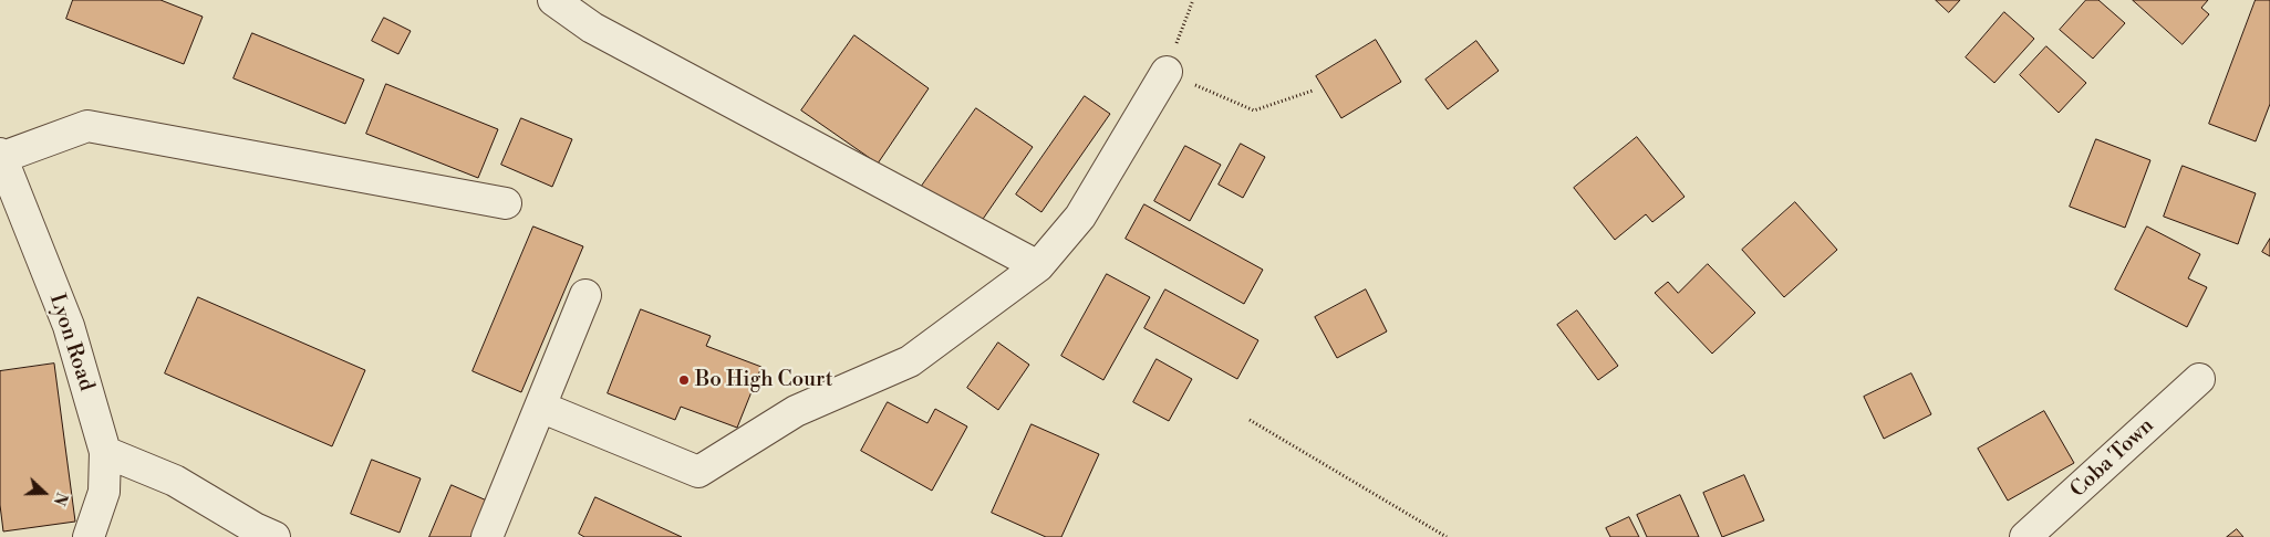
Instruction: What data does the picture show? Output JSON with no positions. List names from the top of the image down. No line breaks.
{"streets":{"street":["Lyon Road","Coba Town"]},"places":["Bo High Court"],"north":"right"}
